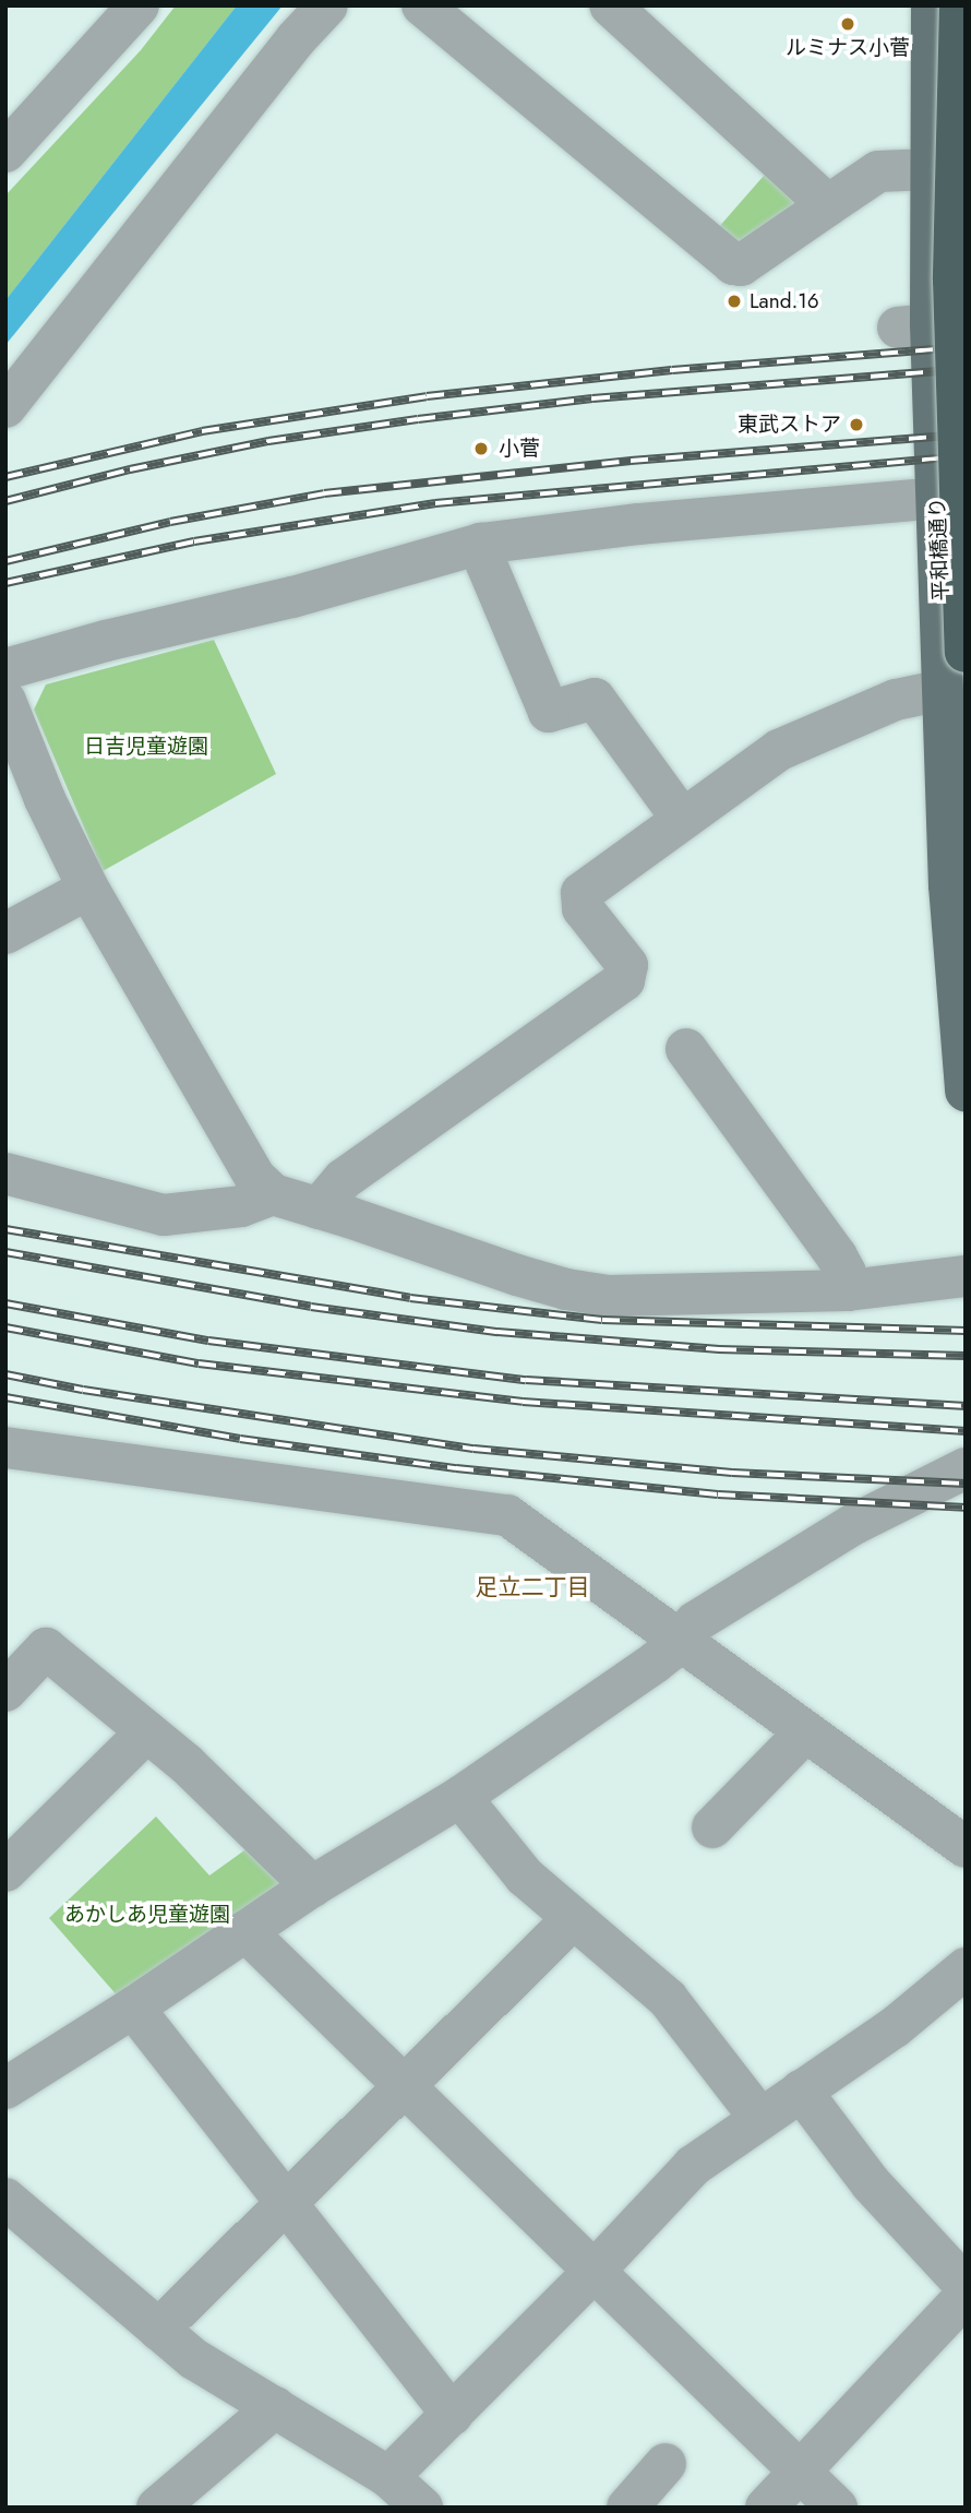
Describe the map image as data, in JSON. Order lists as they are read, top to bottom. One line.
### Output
{"streets":{"main road":["平和橋通り"]},"districts":["足立二丁目"],"parks":["日吉児童遊園","あかしあ児童遊園"],"places":["ルミナス小菅","Land.16","東武ストア","小菅"]}
